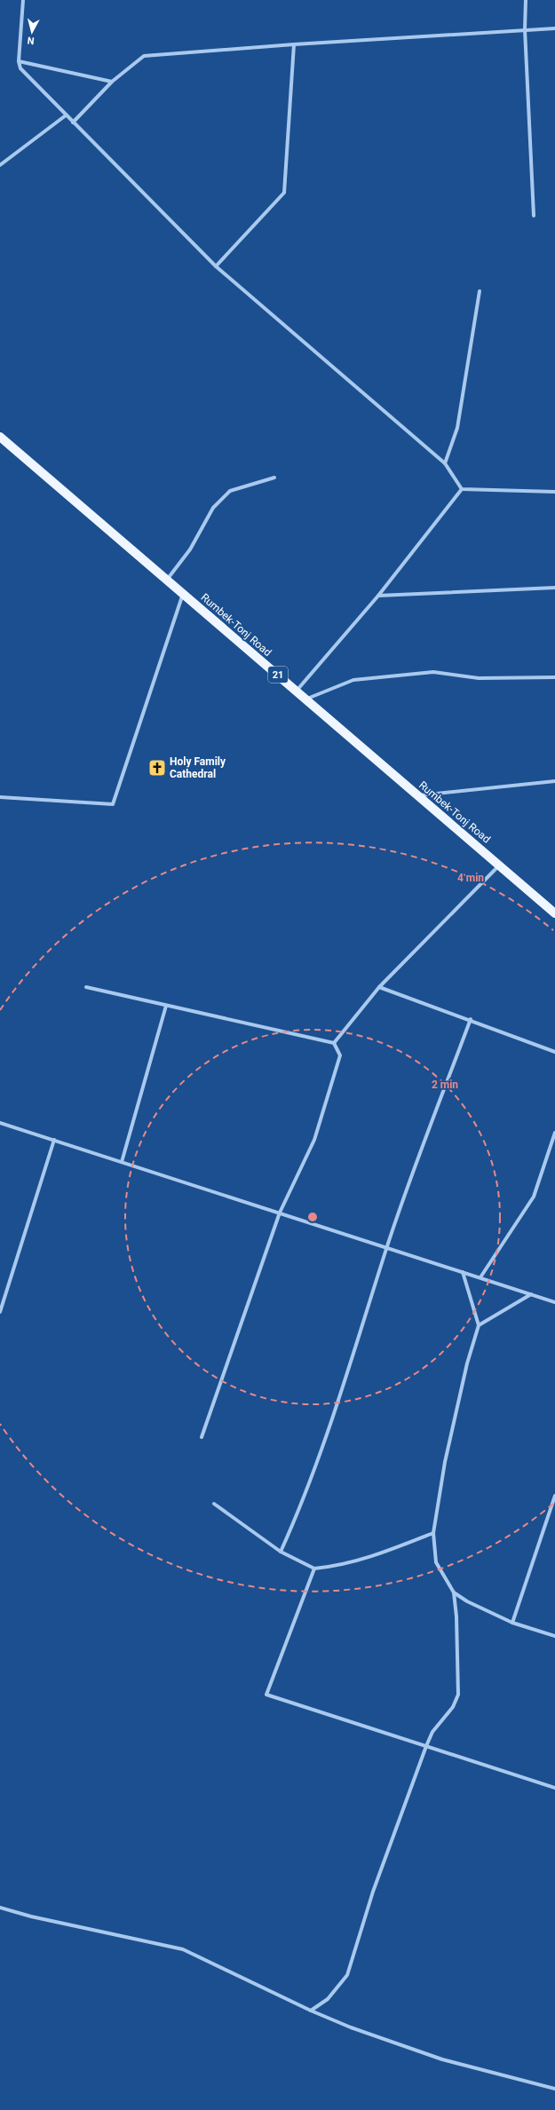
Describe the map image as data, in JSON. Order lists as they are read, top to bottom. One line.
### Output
{"streets":{"main road":["Rumbek-Tonj Road","21"]},"places":{"church":["Holy Family Cathedral"]},"north":"bottom","rings":["4 min","2 min"]}
